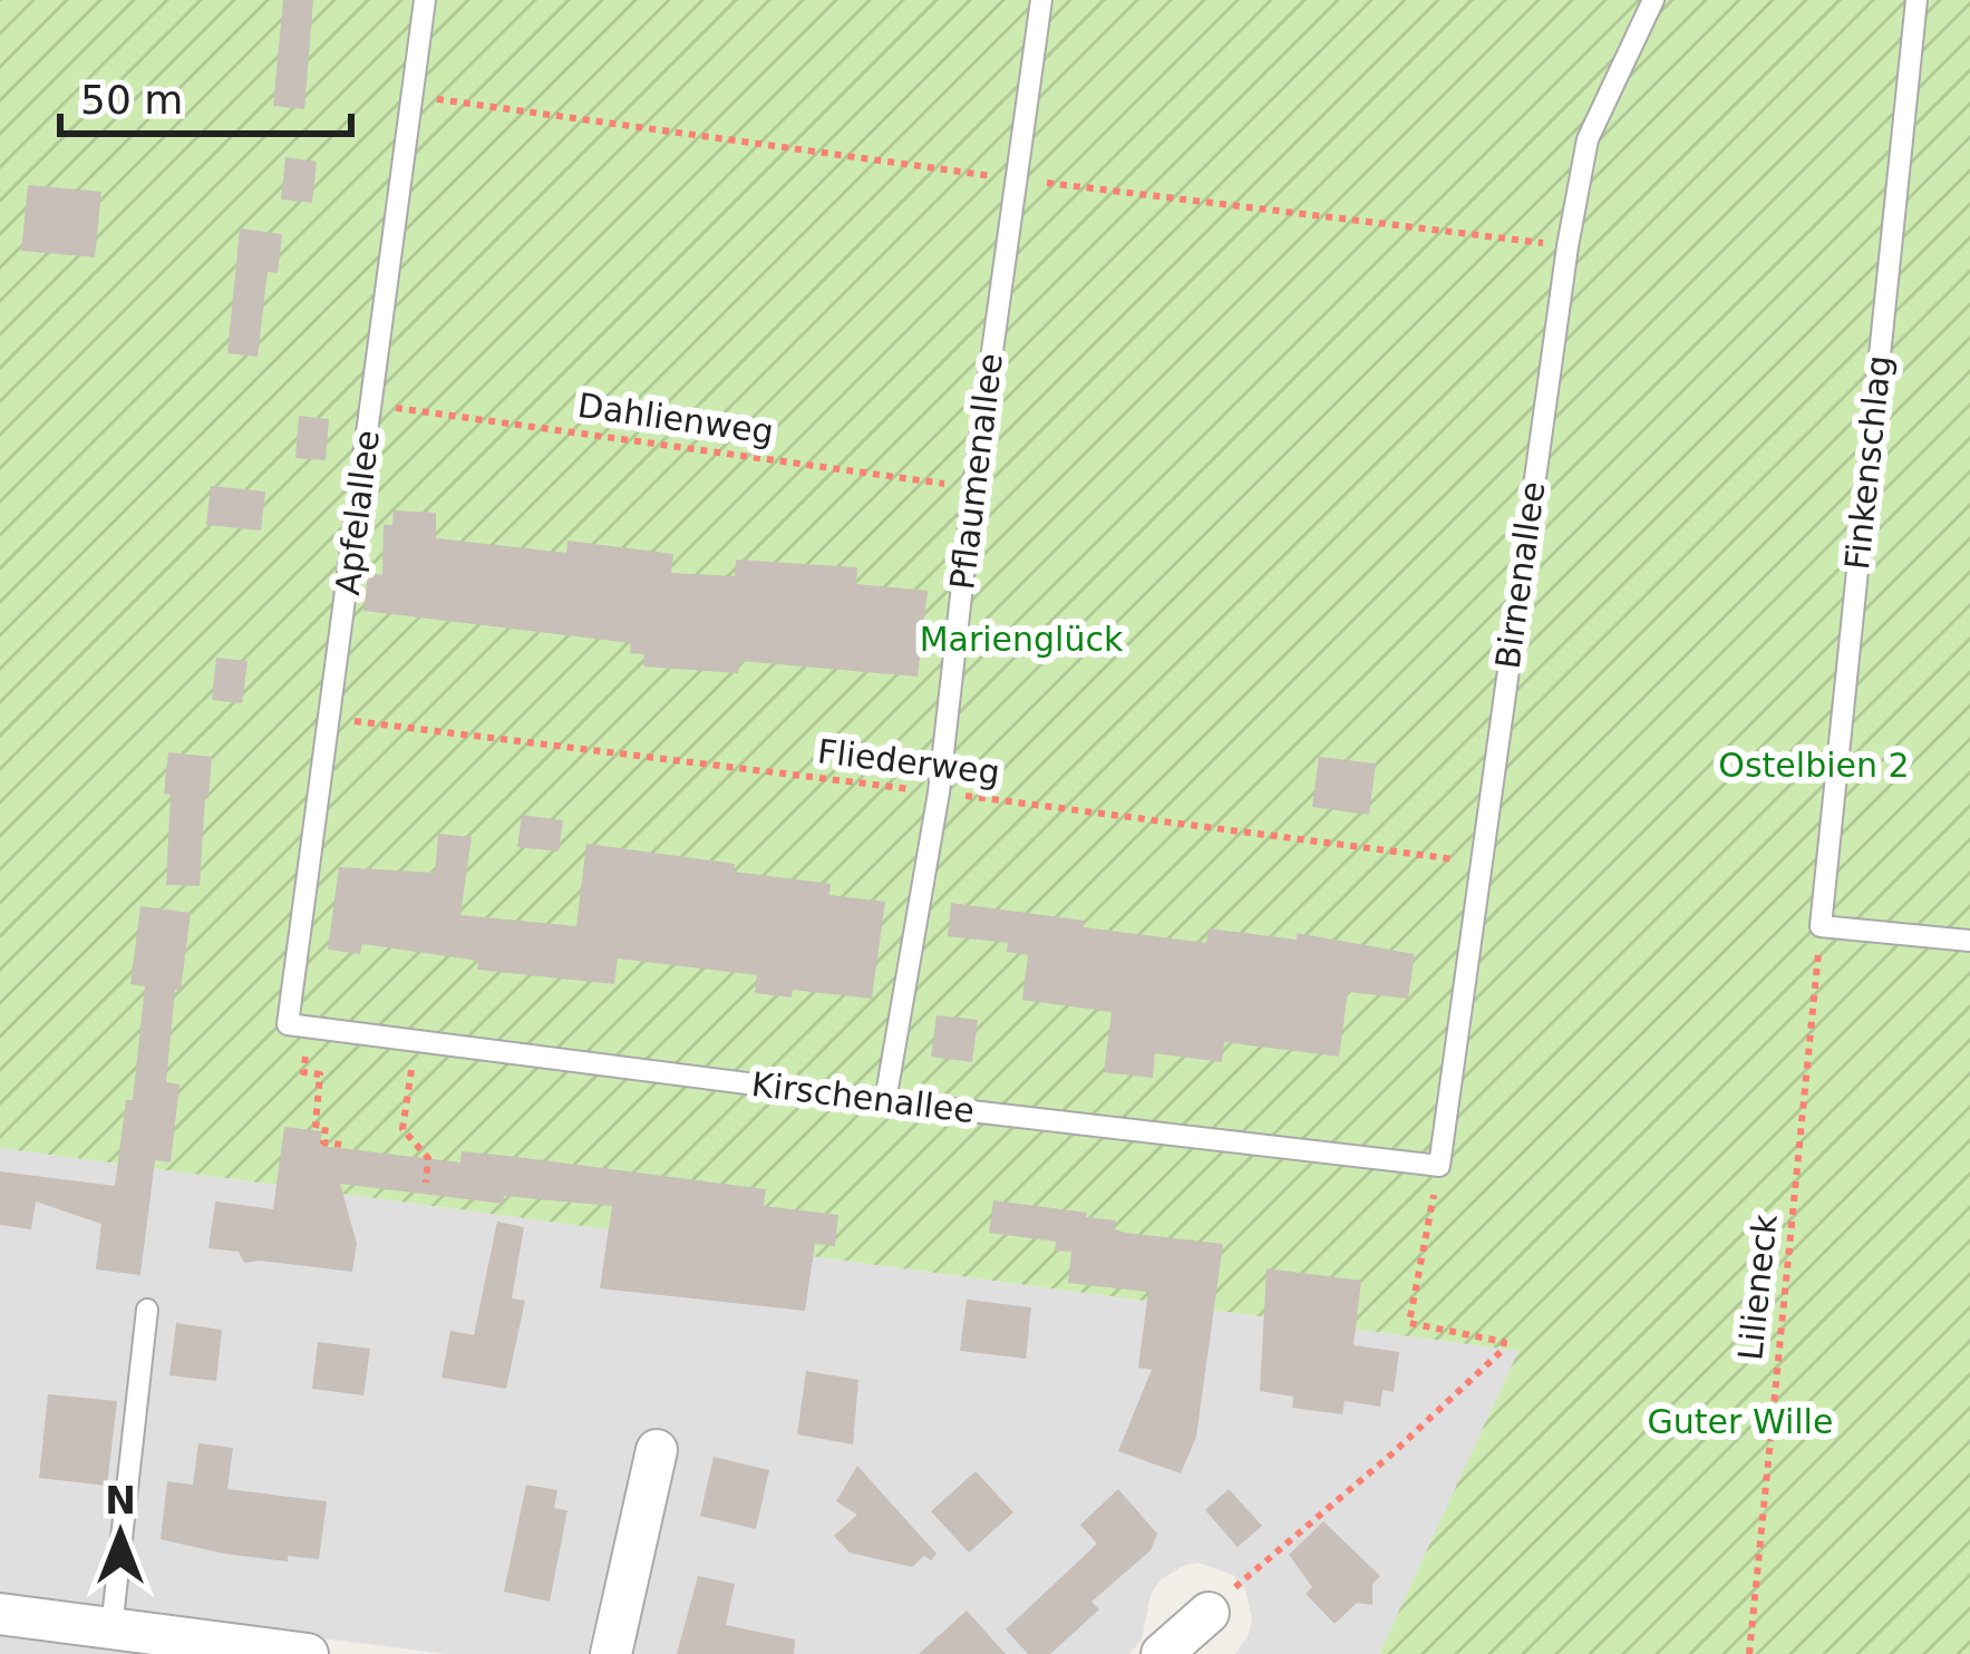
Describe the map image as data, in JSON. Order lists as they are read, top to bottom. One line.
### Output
{"streets":{"lane":["Finkenschlag","Pflaumenallee","Apfelallee","Birnenallee","Kirschenallee"],"path":["Dahlienweg","Fliederweg","Lilieneck"]},"crossings":[["Dahlienweg","Pflaumenallee"],["Dahlienweg","Apfelallee"],["Finkenschlag","Lilieneck"],["Pflaumenallee","Fliederweg"],["Pflaumenallee","Kirschenallee"],["Apfelallee","Fliederweg"],["Apfelallee","Kirschenallee"],["Birnenallee","Fliederweg"],["Birnenallee","Kirschenallee"]],"parks":["Marienglück","Ostelbien 2","Guter Wille"],"scale_bar":"50 m","north":"top"}
